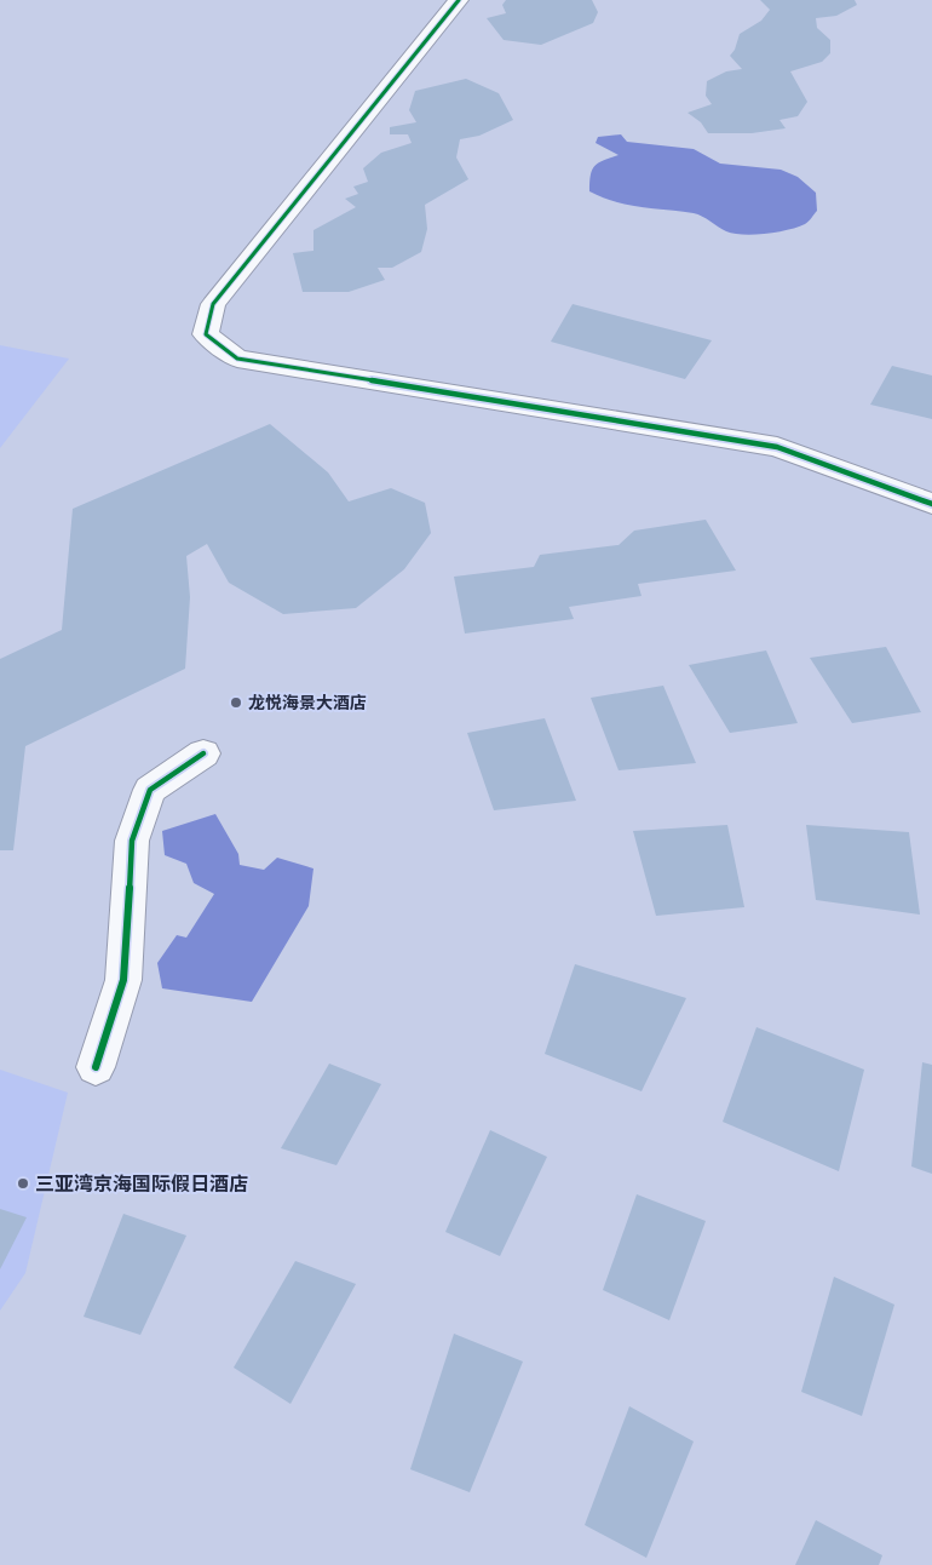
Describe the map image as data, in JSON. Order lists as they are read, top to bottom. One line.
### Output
{"places":["龙悦海景大酒店","三亚湾京海国际假日酒店"]}
